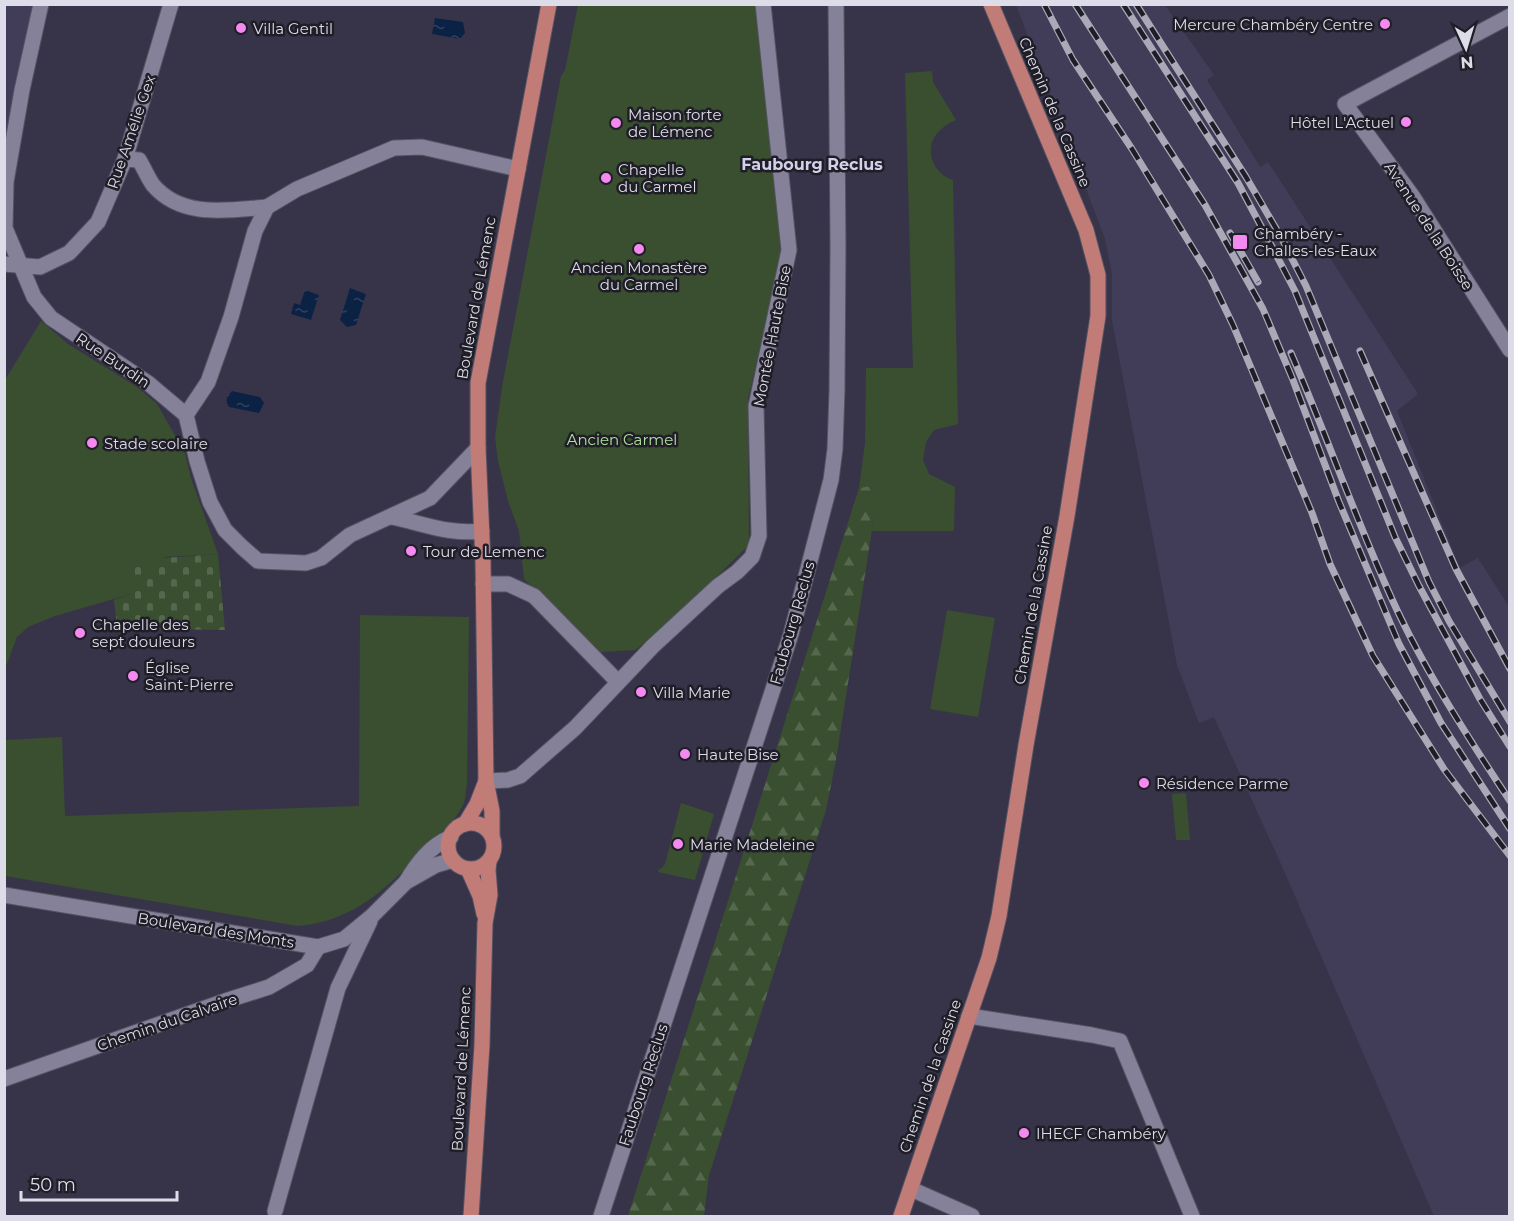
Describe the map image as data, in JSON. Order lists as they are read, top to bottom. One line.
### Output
{"streets":{"main road":["Chemin de la Cassine","Boulevard de Lémenc"],"street":["Rue Amélie Gex","Avenue de la Boisse","Montée Haute Bise","Rue Burdin","Faubourg Reclus","Boulevard des Monts","Chemin du Calvaire"]},"crossings":[["Rue Amélie Gex","Rue Burdin"],["Boulevard de Lémenc","Montée Haute Bise"],["Boulevard des Monts","Chemin du Calvaire"]],"districts":["Faubourg Reclus"],"parks":["Ancien Carmel"],"places":{"other":["Mercure Chambéry Centre","Villa Gentil","Hôtel L'Actuel","Maison forte de Lémenc","Chapelle du Carmel","Ancien Monastère du Carmel","Stade scolaire","Tour de Lemenc","Chapelle des sept douleurs","Église Saint-Pierre","Villa Marie","Haute Bise","Résidence Parme","Marie Madeleine","IHECF Chambéry"],"transit":["Chambéry - Challes-les-Eaux"]},"scale_bar":"50 m","north":"bottom"}
